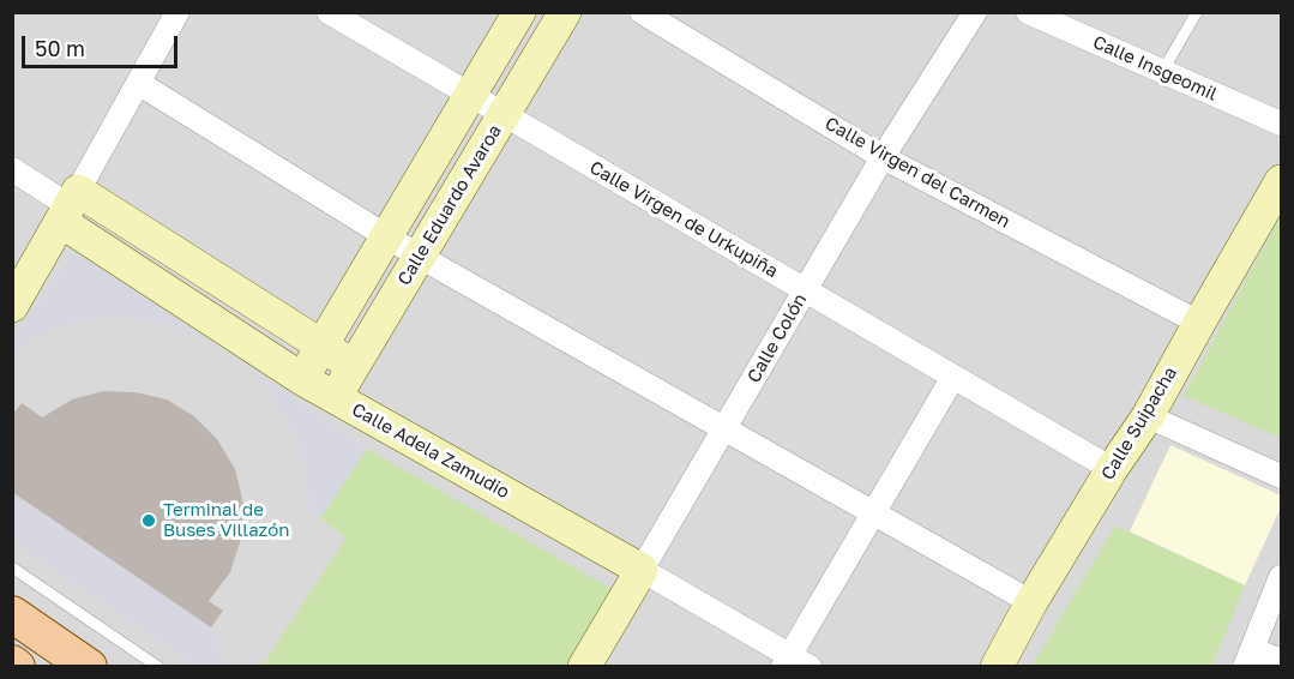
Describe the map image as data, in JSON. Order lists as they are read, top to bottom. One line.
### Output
{"streets":{"main road":["Calle Eduardo Avaroa","Calle Colón","Calle Suipacha","Calle Adela Zamudio"],"street":["Calle Insgeomil","Calle Virgen del Carmen","Calle Virgen de Urkupiña"]},"crossings":[["Calle Virgen del Carmen","Calle Colón"],["Calle Virgen del Carmen","Calle Suipacha"],["Calle Eduardo Avaroa","Calle Virgen de Urkupiña"],["Calle Eduardo Avaroa","Calle Adela Zamudio"],["Calle Virgen de Urkupiña","Calle Colón"],["Calle Virgen de Urkupiña","Calle Suipacha"],["Calle Colón","Calle Adela Zamudio"]],"places":["Terminal de Buses Villazón"],"scale_bar":"50 m"}
